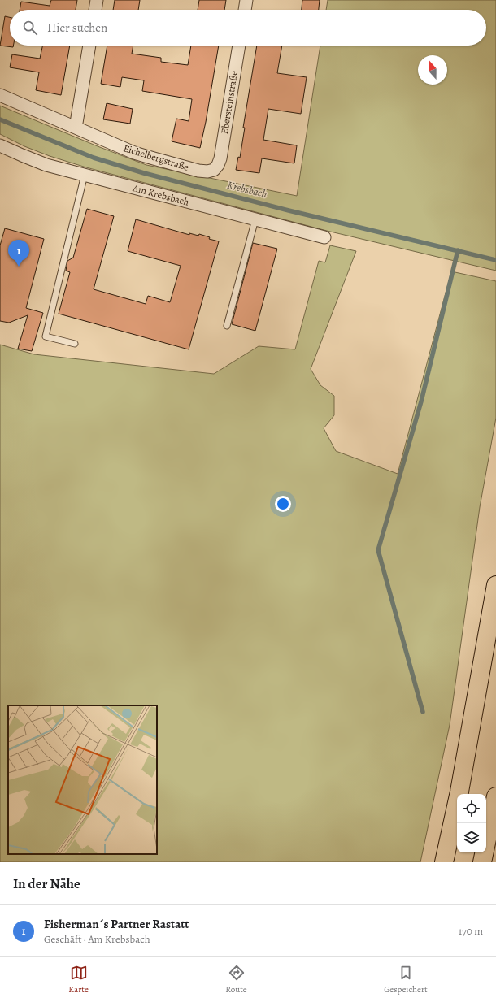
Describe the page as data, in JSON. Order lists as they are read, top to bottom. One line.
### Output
{"streets":{"street":["Ebersteinstraße","Eichelbergstraße","Am Krebsbach"]},"crossings":[["Ebersteinstraße","Eichelbergstraße"]],"water":["Krebsbach"],"north":"top","page":{"search":"Hier suchen","pins":"1","heading":"In der Nähe","list":[{"mark":"1","name":"Fisherman´s Partner Rastatt","note":"Geschäft · Am Krebsbach","value":"170 m"}],"nav":["Karte","Route","Gespeichert"]}}
